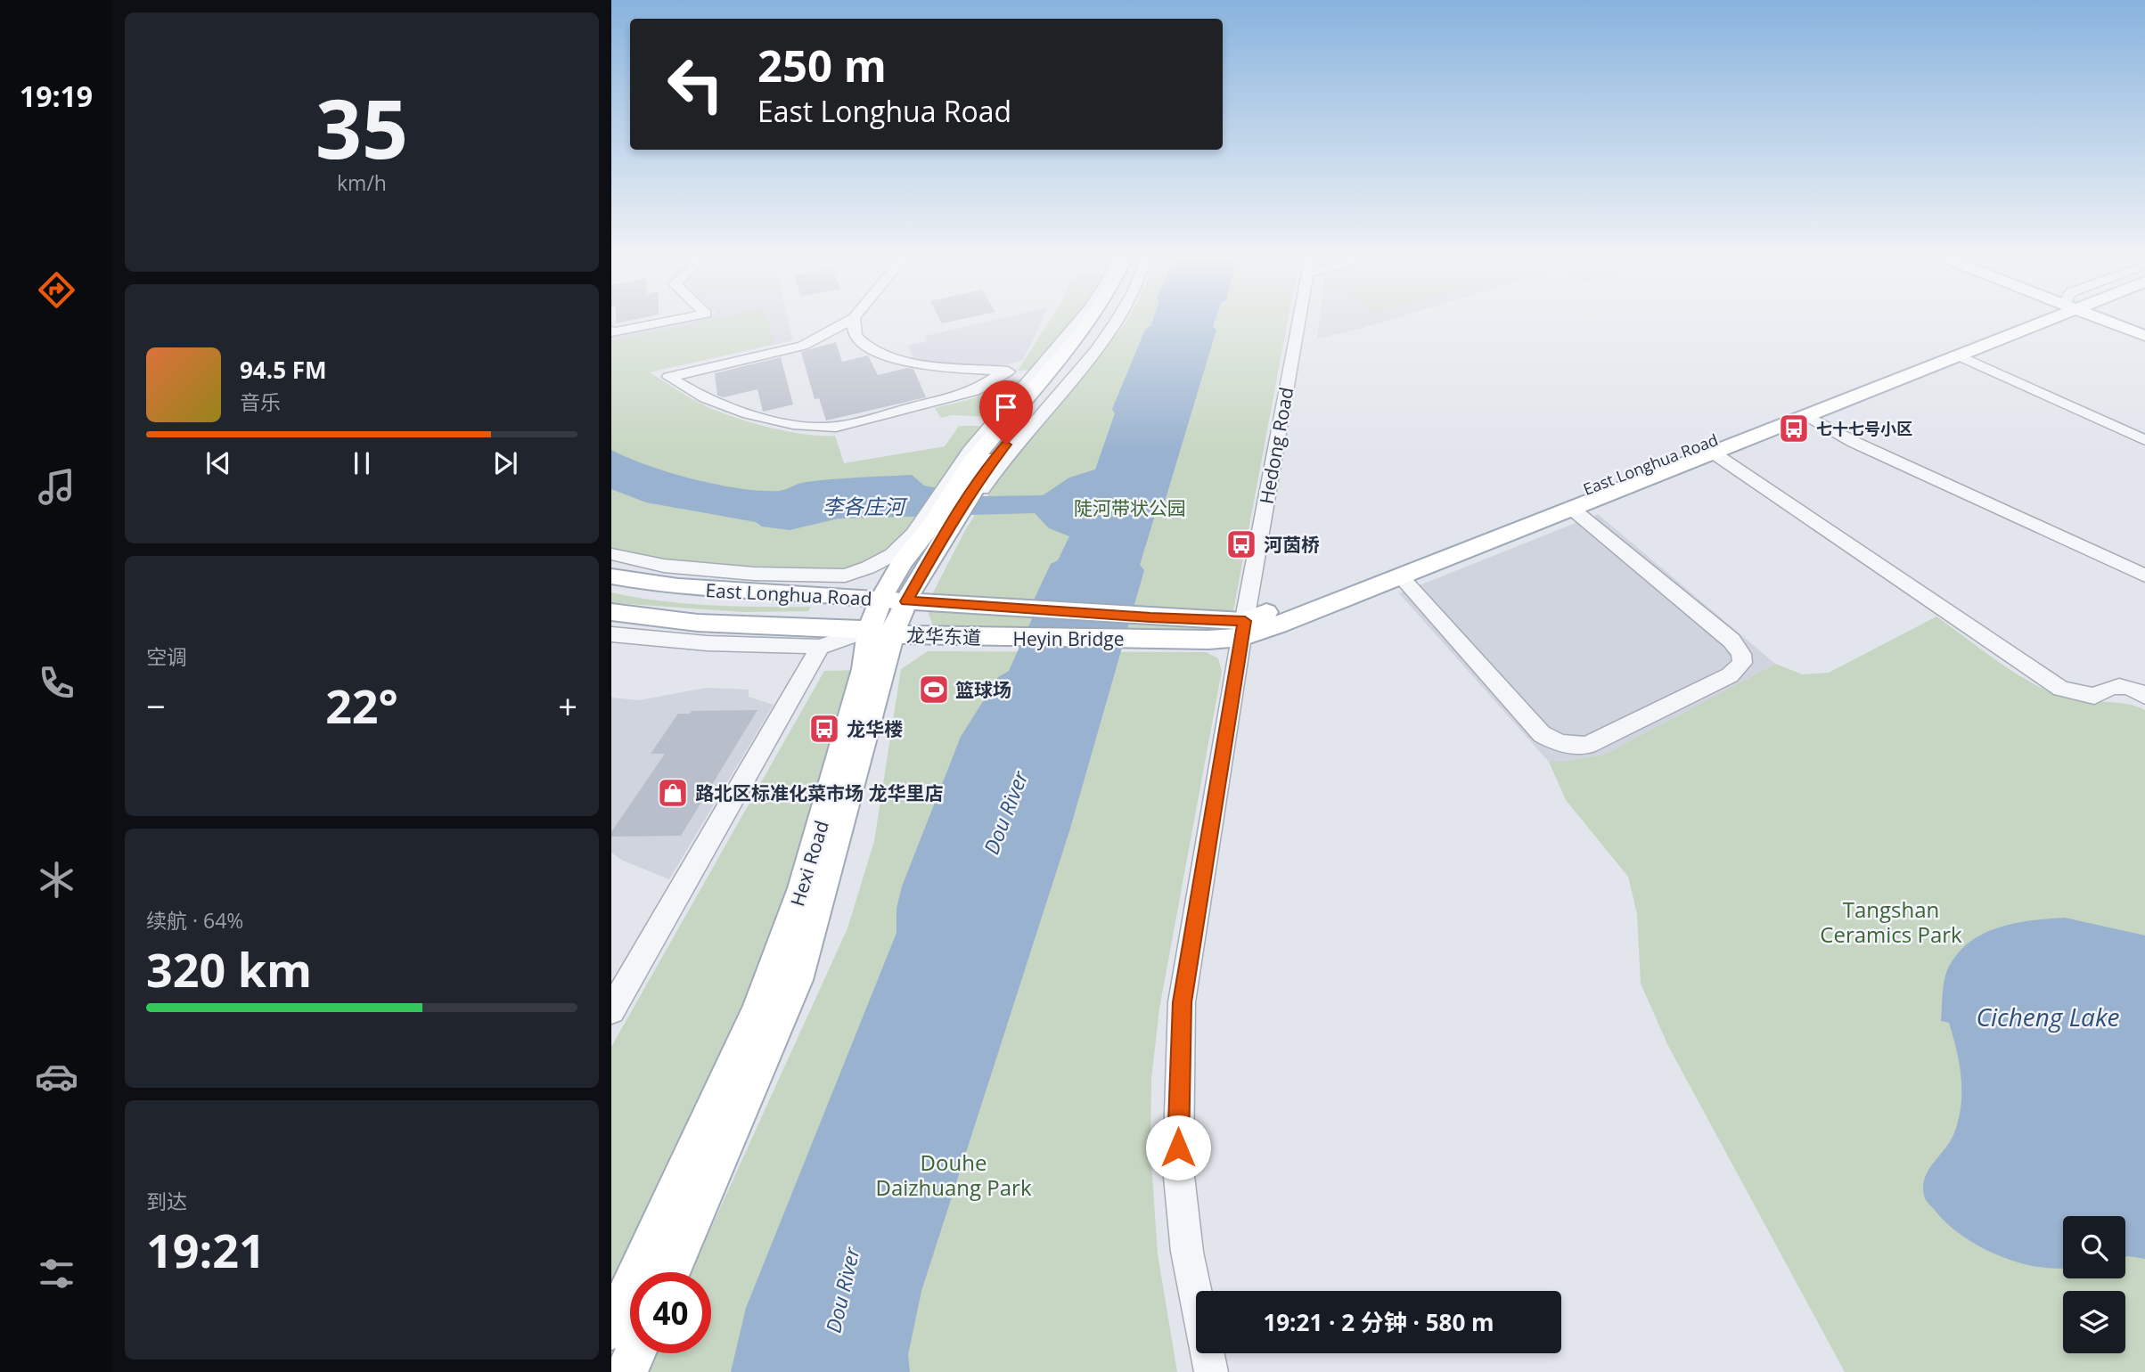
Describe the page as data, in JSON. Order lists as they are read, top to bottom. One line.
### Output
{"streets":{"main road":["East Longhua Road","龙华东道","Heyin Bridge","Hexi Road"],"street":["Hedong Road"]},"crossings":[["Hedong Road","East Longhua Road"],["East Longhua Road","龙华东道"],["East Longhua Road","Heyin Bridge"],["East Longhua Road","Hexi Road"],["龙华东道","Heyin Bridge"],["龙华东道","Hexi Road"]],"water":["李各庄河","Dou River","Cicheng Lake"],"parks":["陡河带状公园","Tangshan Ceramics Park","Douhe Daizhuang Park"],"places":{"bus stop":["七十七号小区","河茵桥","龙华楼"],"sports":["篮球场"],"shop":["路北区标准化菜市场 龙华里店"]},"page":{"tabs":"19:19","tile":[["35","km/h"],"空调",["续航 · 64%","320 km"],["到达","19:21"]],"turn":["250 m","East Longhua Road"],"song":["94.5 FM","音乐"],"heat":["−","22°","+"],"limit":"40","trip":"19:21 · 2 分钟 · 580 m"}}
